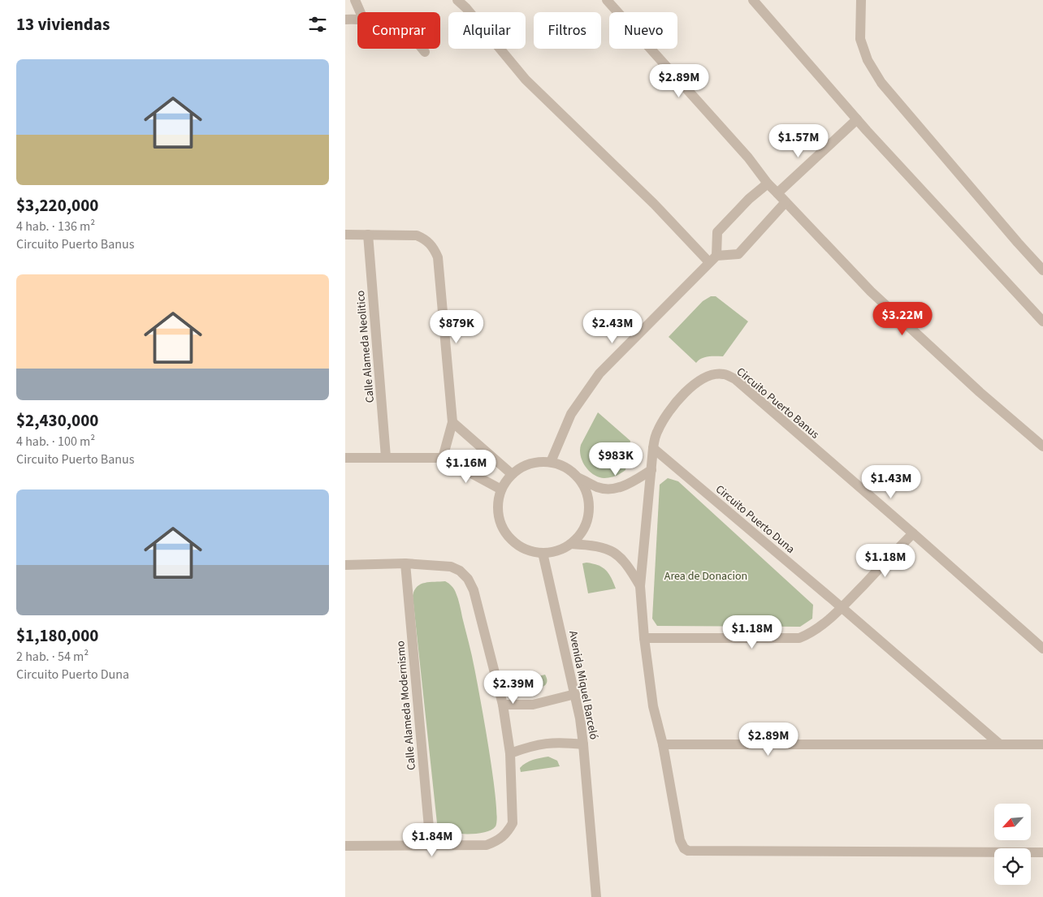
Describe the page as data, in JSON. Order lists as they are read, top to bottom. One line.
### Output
{"streets":{"street":["Calle Alameda Neolitico","Circuito Puerto Banus","Circuito Puerto Duna","Avenida Miquel Barceló","Calle Alameda Modernismo"]},"crossings":[["Circuito Puerto Banus","Circuito Puerto Duna"]],"parks":["Area de Donacion"],"north":"bottom left","page":{"heading":"13 viviendas","chip":["Comprar","Alquilar","Filtros","Nuevo"],"list":[{"name":"$3,220,000","note":"4 hab. · 136 m² · Circuito Puerto Banus"},{"name":"$2,430,000","note":"4 hab. · 100 m² · Circuito Puerto Banus"},{"name":"$1,180,000","note":"2 hab. · 54 m² · Circuito Puerto Duna"}],"price":["$2.89M","$1.57M","$3.22M","$879K","$2.43M","$983K","$1.16M","$1.43M","$1.18M","$1.18M","$2.39M","$2.89M","$1.84M"]}}
